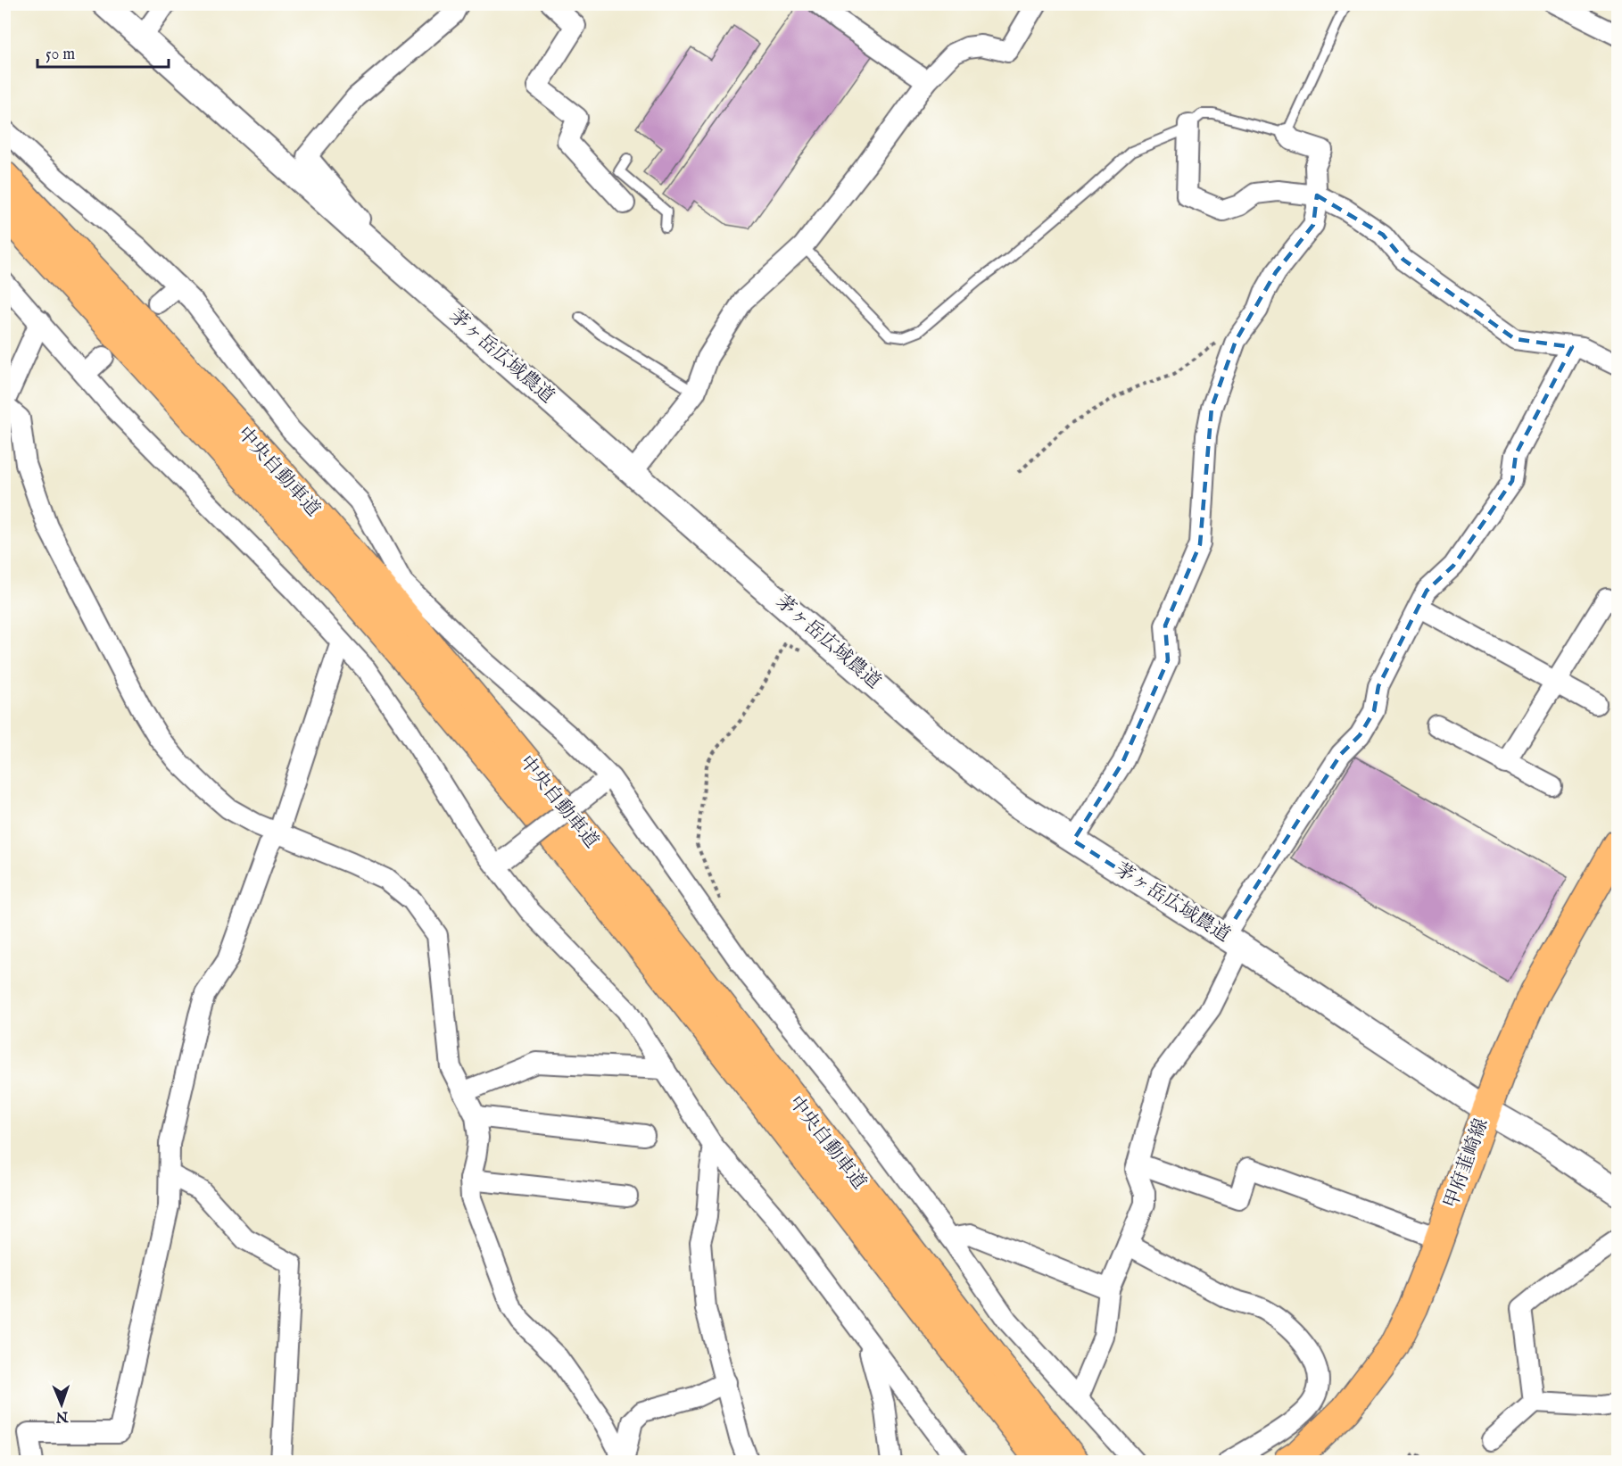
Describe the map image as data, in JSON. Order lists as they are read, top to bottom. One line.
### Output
{"streets":{"main road":["中央自動車道","甲府韮崎線"],"street":["茅ヶ岳広域農道"]},"crossings":[["茅ヶ岳広域農道","甲府韮崎線"]],"scale_bar":"50 m","north":"bottom"}
